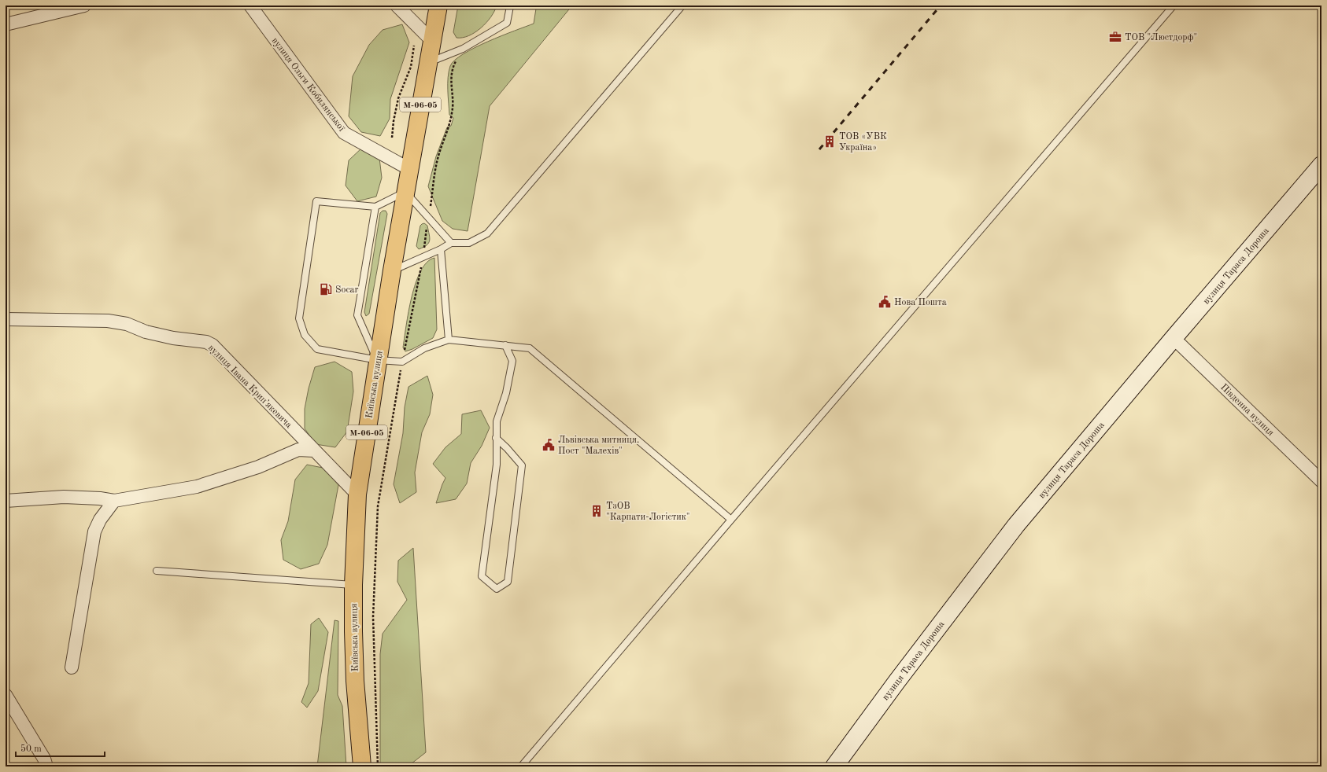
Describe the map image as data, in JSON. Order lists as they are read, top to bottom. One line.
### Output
{"streets":{"highway":["М-06-05","Київська вулиця"],"street":["вулиця Ольги Кобилянської","вулиця Тараса Дороша","вулиця Івана Крипʼякевича","Південна вулиця"]},"crossings":[["вулиця Ольги Кобилянської","Київська вулиця"],["вулиця Тараса Дороша","Південна вулиця"],["Київська вулиця","вулиця Івана Крипʼякевича"]],"places":{"office":["ТОВ \"Люстдорф\""],"building":["ТОВ «УВК Україна»","ТзОВ \"Карпати-Логістик\""],"fuel station":["Socar"],"public building":["Нова Пошта","Львівська митниця. Пост \"Малехів\""]},"scale_bar":"50 m"}
